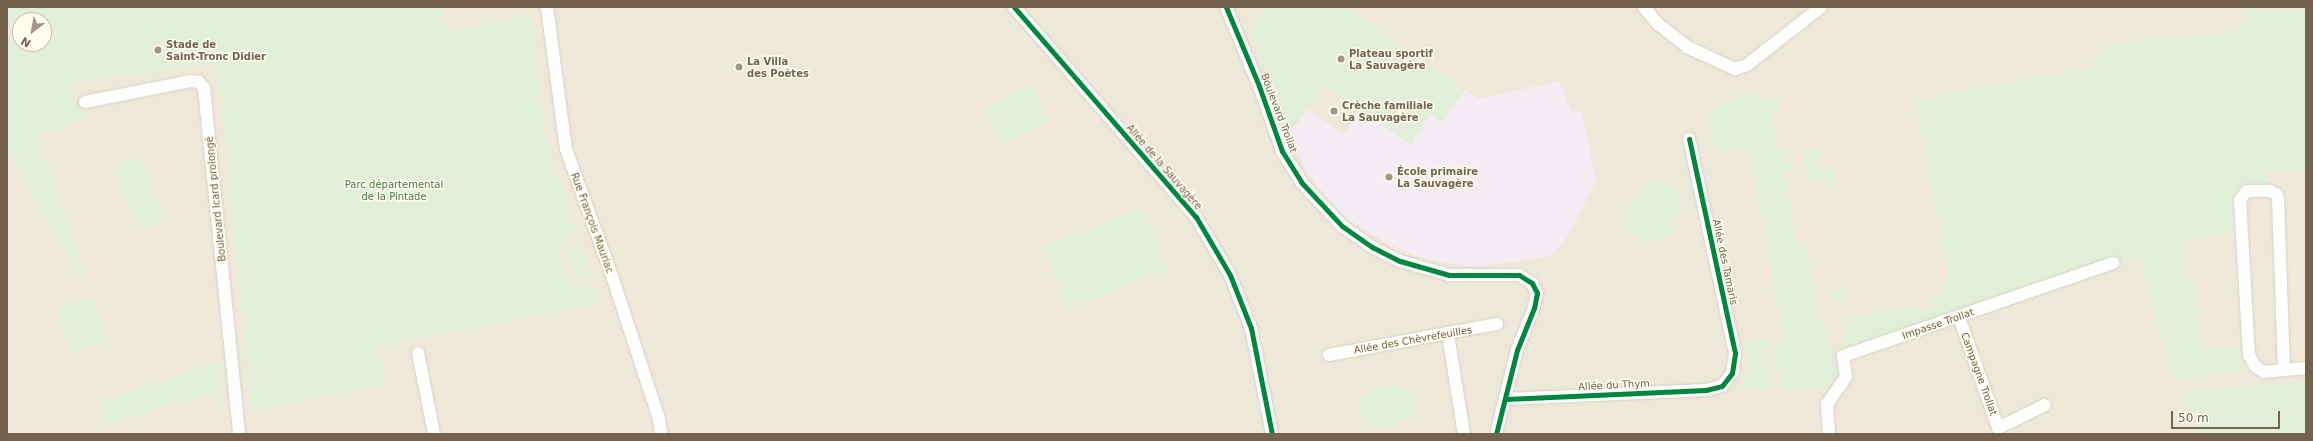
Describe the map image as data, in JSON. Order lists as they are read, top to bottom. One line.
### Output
{"streets":{"street":["Boulevard Trollat","Allée de la Sauvagère","Boulevard Icard prolongé","Rue François Mauriac","Allée des Tamaris","Impasse Trollat","Allée des Chèvrefeuilles","Campagne Trollat","Allée du Thym"]},"crossings":[["Boulevard Trollat","Allée du Thym"],["Allée des Tamaris","Allée du Thym"],["Impasse Trollat","Campagne Trollat"]],"parks":["Parc départemental de la Pintade"],"places":["Stade de Saint-Tronc Didier","Plateau sportif La Sauvagère","La Villa des Poètes","Crèche familiale La Sauvagère","École primaire La Sauvagère"],"scale_bar":"50 m","north":"bottom left"}
